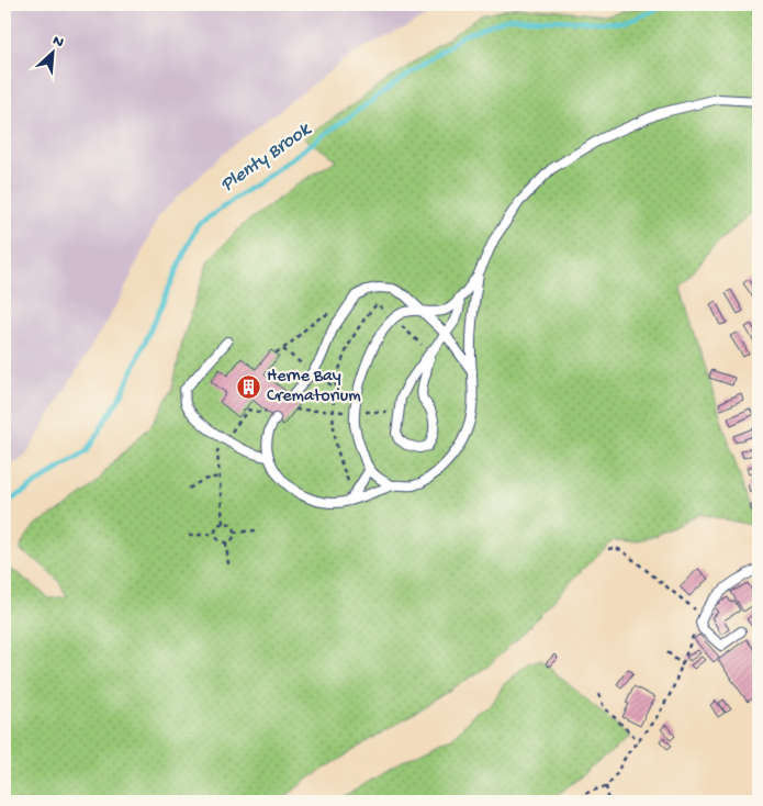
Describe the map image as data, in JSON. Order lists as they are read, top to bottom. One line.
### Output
{"water":["Plenty Brook"],"places":{"building":["Herne Bay Crematorium"]},"north":"top right"}
